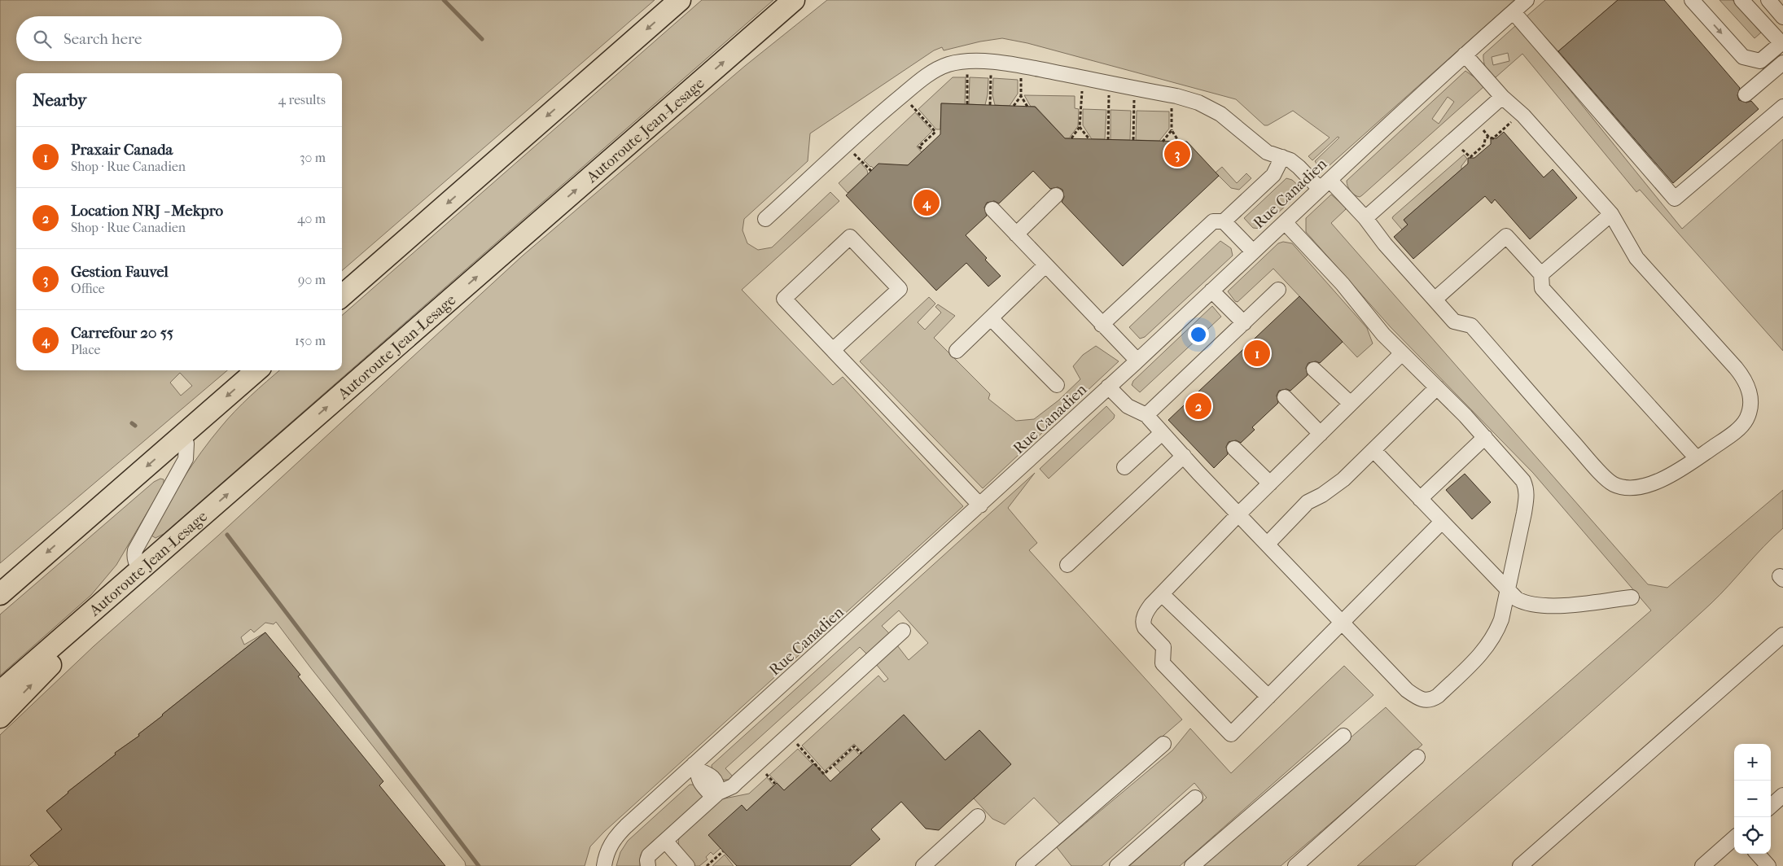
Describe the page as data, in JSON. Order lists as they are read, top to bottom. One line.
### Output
{"streets":{"highway":["Autoroute Jean-Lesage"],"street":["Rue Canadien"]},"page":{"search":"Search here","heading":["Nearby","4 results"],"list":[{"mark":"1","name":"Praxair Canada","note":"Shop · Rue Canadien","value":"30 m"},{"mark":"2","name":"Location NRJ - Mekpro","note":"Shop · Rue Canadien","value":"40 m"},{"mark":"3","name":"Gestion Fauvel","note":"Office","value":"90 m"},{"mark":"4","name":"Carrefour 20 55","note":"Place","value":"150 m"}],"pins":["3","4","1","2"],"map_buttons":["+","−"]}}
